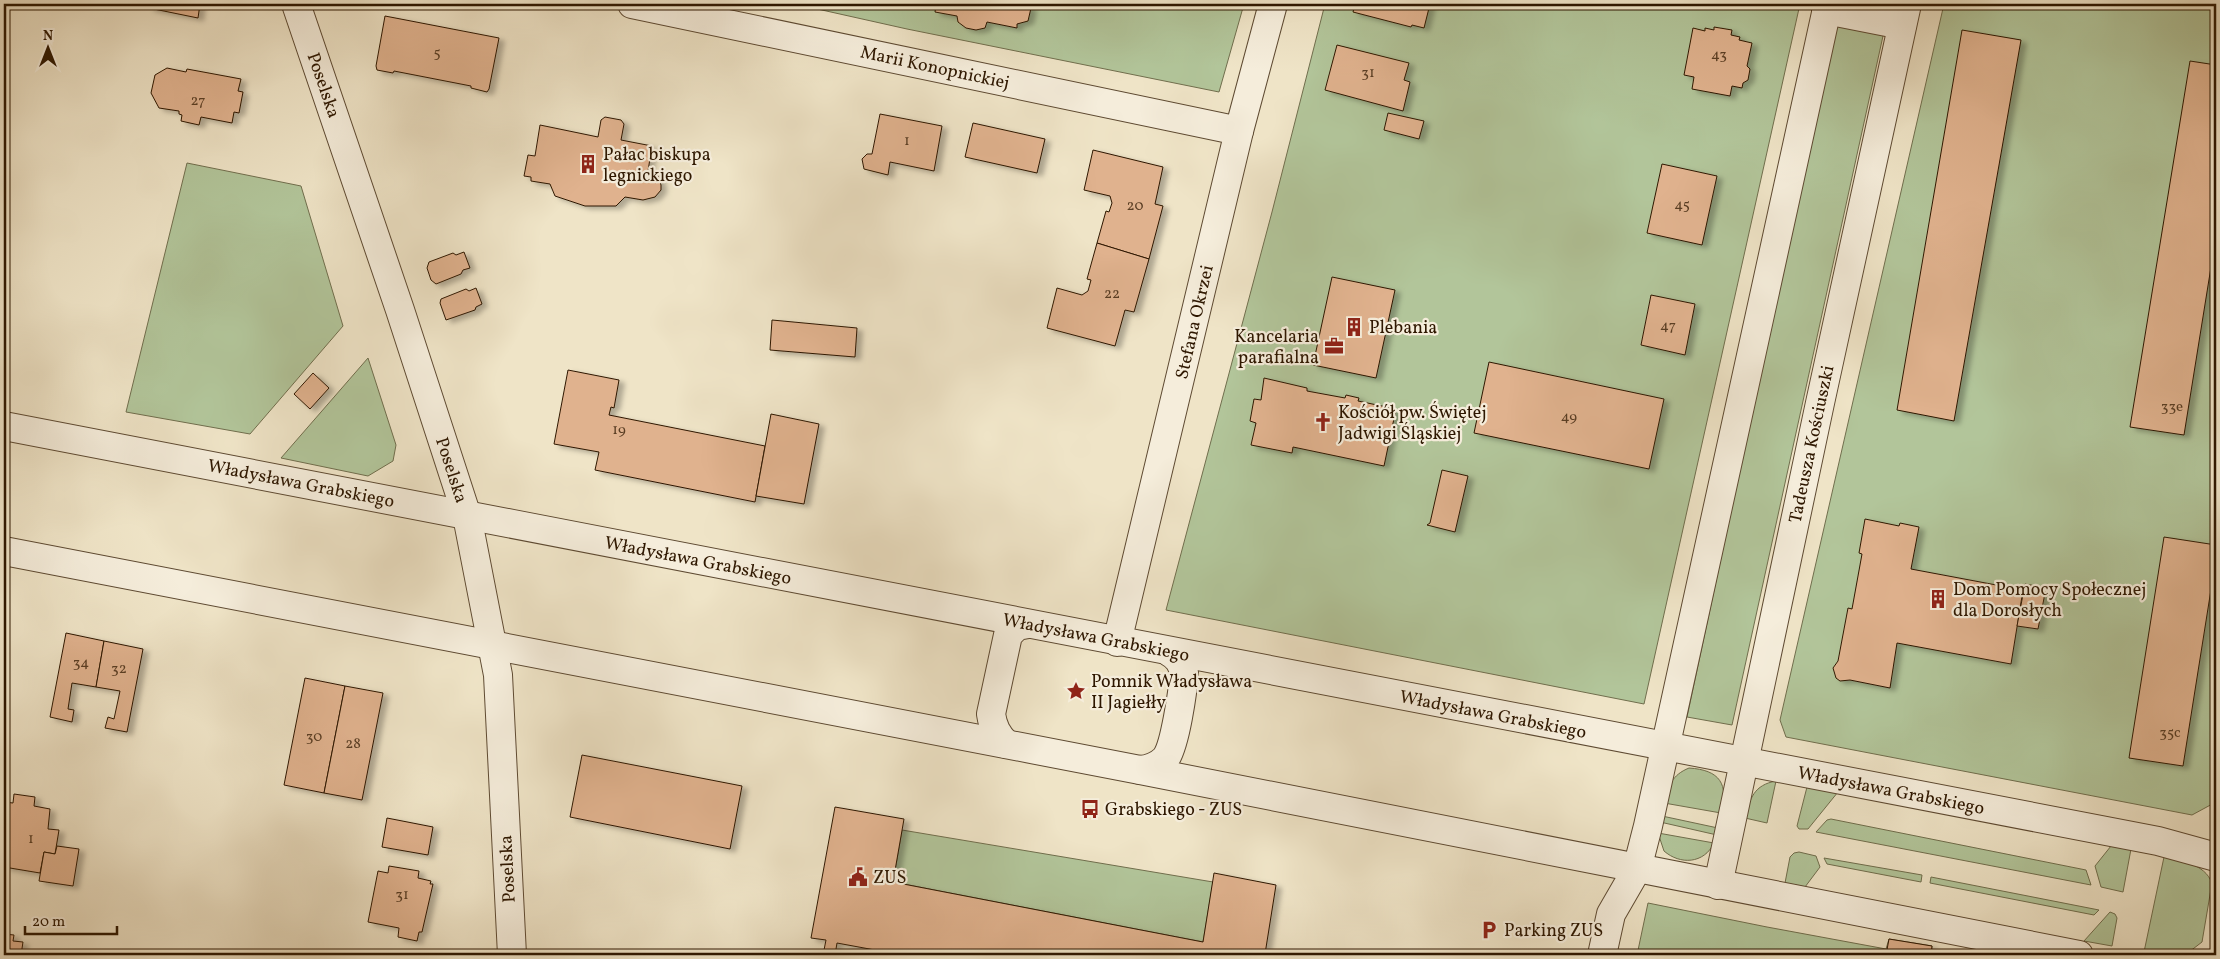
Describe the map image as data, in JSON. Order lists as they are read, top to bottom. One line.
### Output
{"streets":{"street":["Marii Konopnickiej","Poselska","Stefana Okrzei","Tadeusza Kościuszki","Władysława Grabskiego"]},"crossings":[["Marii Konopnickiej","Stefana Okrzei"],["Poselska","Władysława Grabskiego"],["Stefana Okrzei","Władysława Grabskiego"],["Tadeusza Kościuszki","Władysława Grabskiego"]],"places":{"building":["Pałac biskupa legnickiego","Plebania","Dom Pomocy Społecznej dla Dorosłych"],"office":["Kancelaria parafialna"],"church":["Kościół pw. Świętej Jadwigi Śląskiej"],"place":["Pomnik Władysława II Jagiełły"],"bus stop":["Grabskiego - ZUS"],"public building":["ZUS"],"parking":["Parking ZUS"]},"house_numbers":["5","43","31","27","1","45","20","22","47","33e","49","19","34","32","35c","30","28","1","31"],"scale_bar":"20 m","north":"top"}
